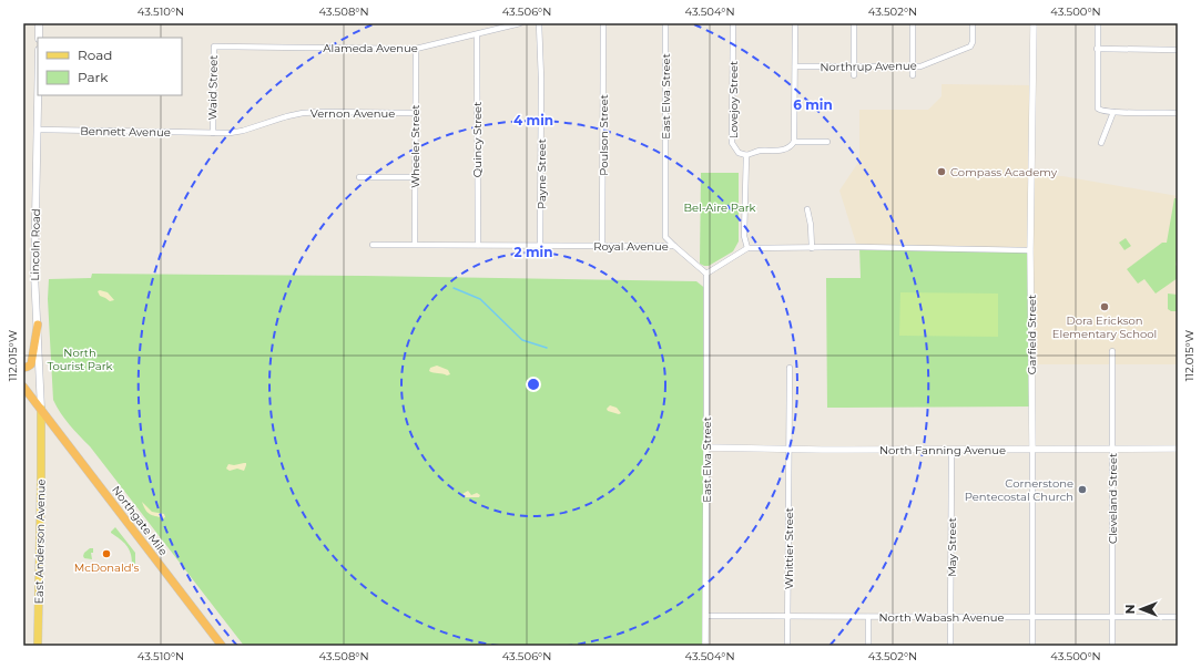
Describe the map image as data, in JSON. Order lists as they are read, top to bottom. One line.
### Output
{"streets":{"highway":["Northgate Mile"],"main road":["Lincoln Road","East Anderson Avenue"],"street":["Alameda Avenue","Northrup Avenue","Waid Street","East Elva Street","Lovejoy Street","Vernon Avenue","Bennett Avenue","Poulson Street","Quincy Street","Wheeler Street","Payne Street","Royal Avenue","Garfield Street","North Fanning Avenue","Cleveland Street","May Street","Whittier Street","North Wabash Avenue"]},"crossings":[["Alameda Avenue","Waid Street"],["Alameda Avenue","Quincy Street"],["Alameda Avenue","Wheeler Street"],["Waid Street","Vernon Avenue"],["Waid Street","Bennett Avenue"],["East Elva Street","Royal Avenue"],["East Elva Street","North Fanning Avenue"],["East Elva Street","North Wabash Avenue"],["Vernon Avenue","Bennett Avenue"],["Vernon Avenue","Wheeler Street"],["Bennett Avenue","Lincoln Road"],["Poulson Street","Royal Avenue"],["Quincy Street","Royal Avenue"],["Wheeler Street","Royal Avenue"],["Payne Street","Royal Avenue"],["Lincoln Road","Northgate Mile"],["Lincoln Road","East Anderson Avenue"],["Garfield Street","North Fanning Avenue"],["Garfield Street","North Wabash Avenue"],["North Fanning Avenue","Cleveland Street"],["North Fanning Avenue","May Street"],["North Fanning Avenue","Whittier Street"],["Cleveland Street","North Wabash Avenue"],["May Street","North Wabash Avenue"],["Whittier Street","North Wabash Avenue"]],"parks":["Bel-Aire Park","North Tourist Park"],"places":["Compass Academy","Dora Erickson Elementary School","Cornerstone Pentecostal Church","McDonald's"],"legend":["Road","Park"],"north":"left","coordinates":["43.510°N","43.508°N","43.506°N","43.504°N","43.502°N","43.500°N","112.015°W"],"rings":["6 min","4 min","2 min"]}
